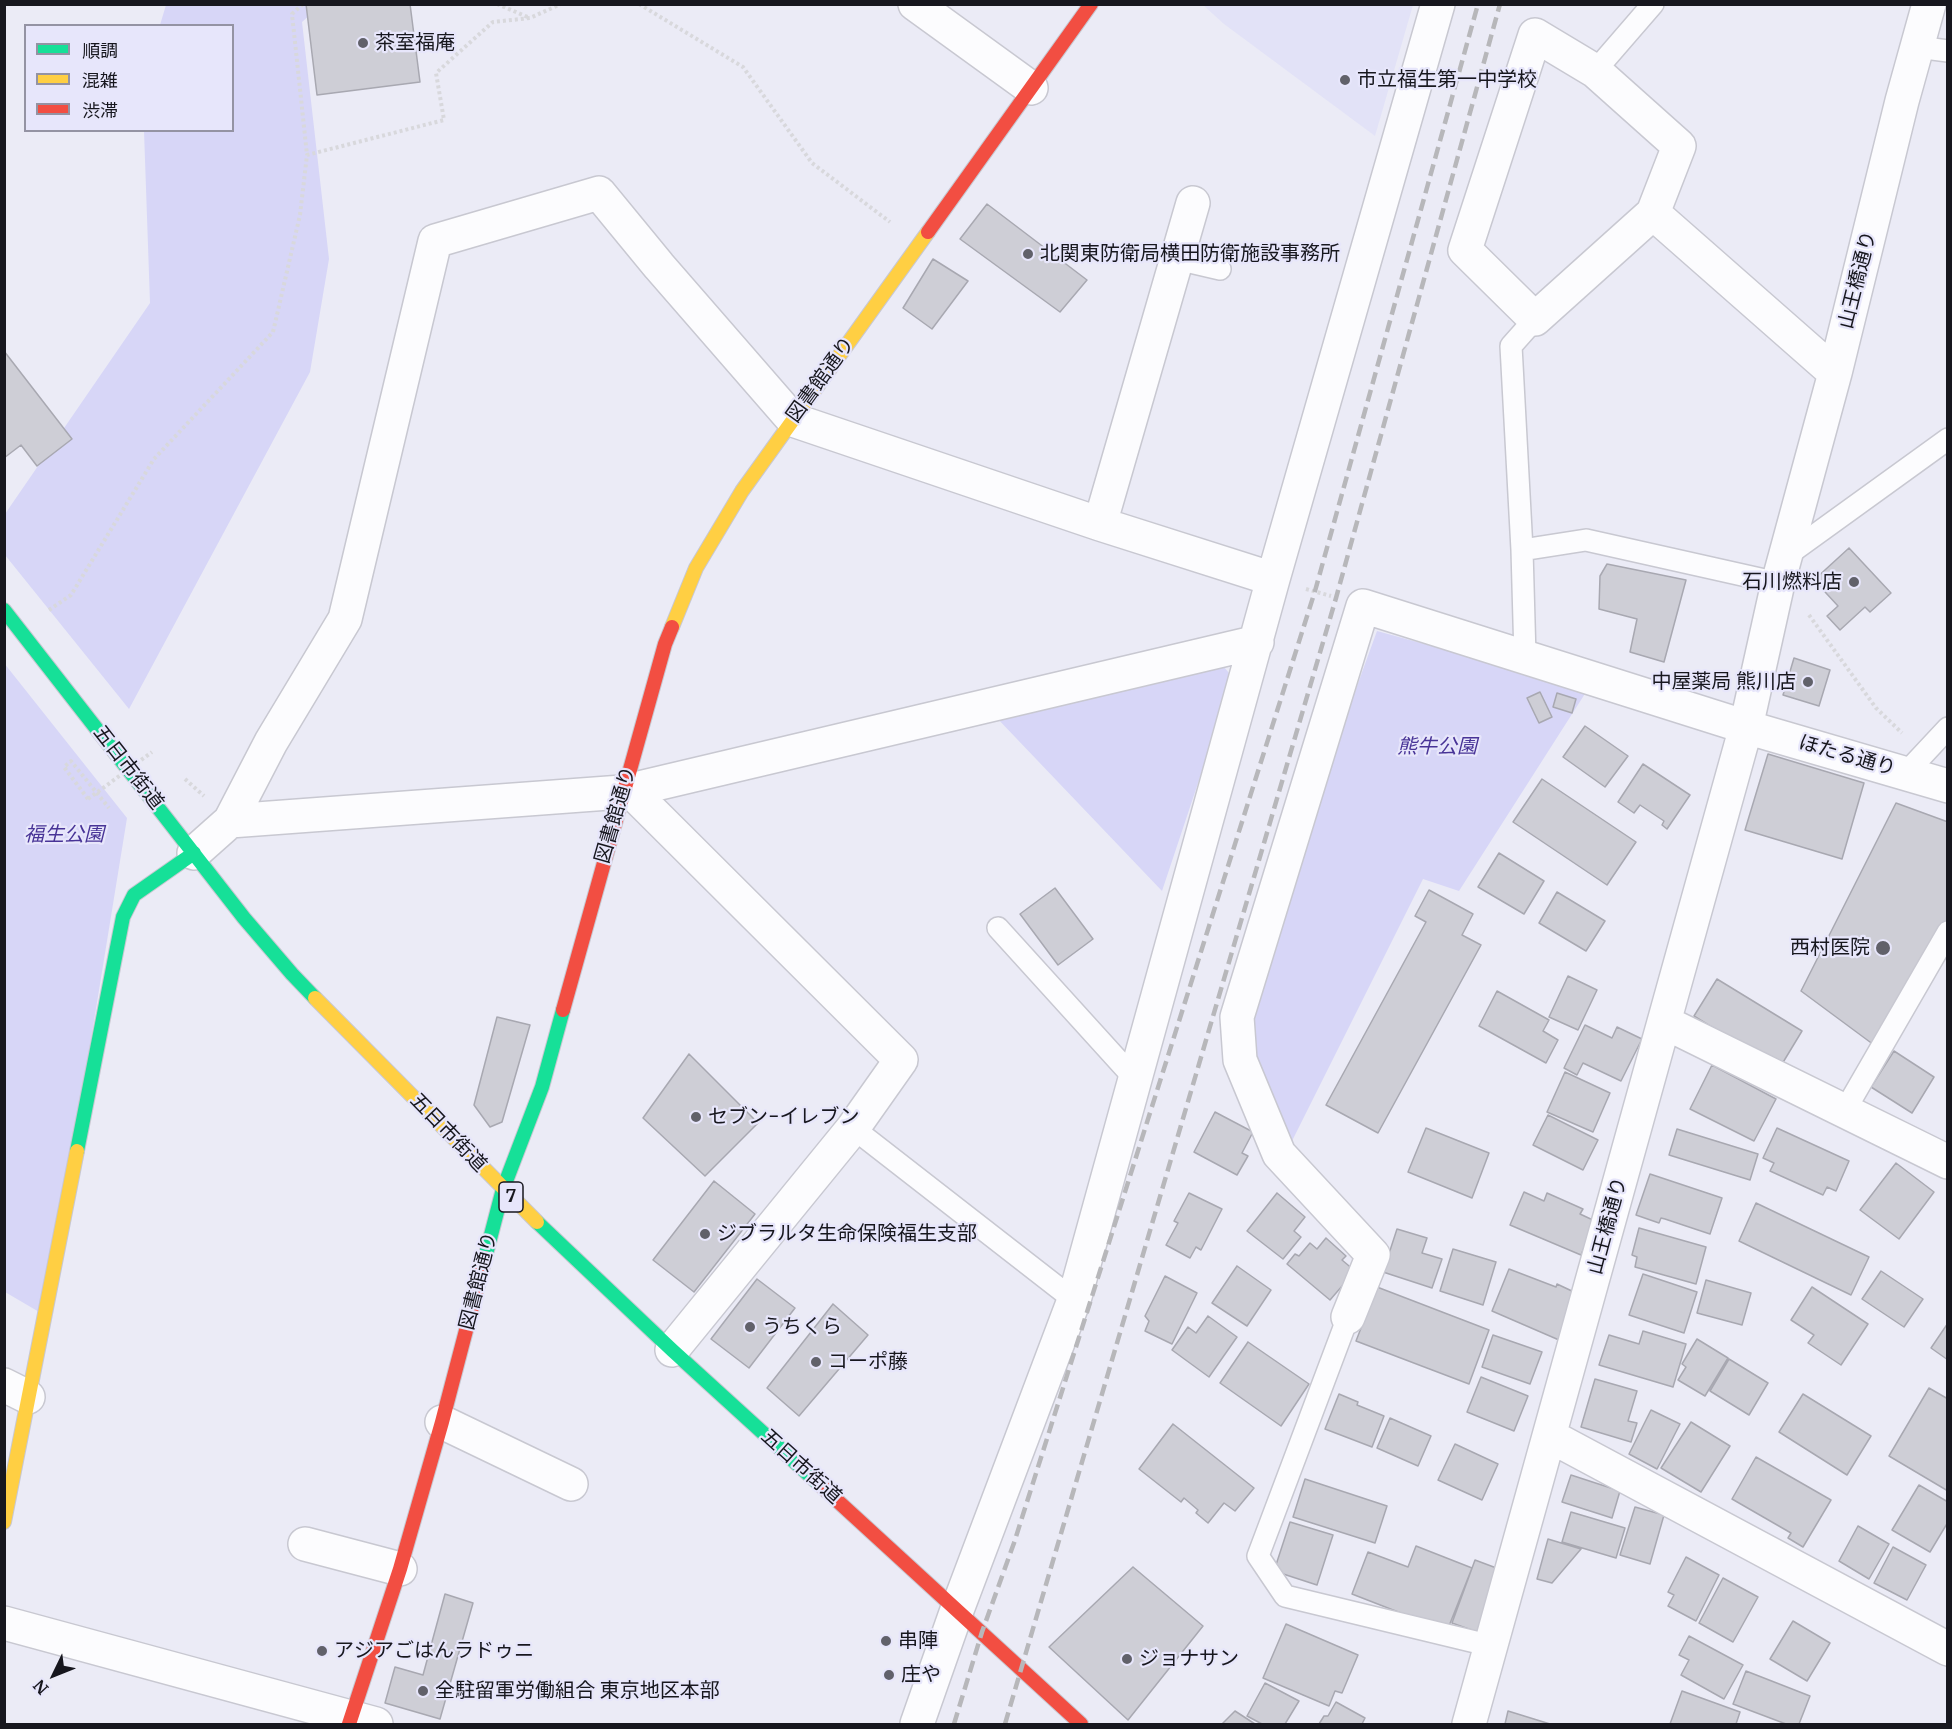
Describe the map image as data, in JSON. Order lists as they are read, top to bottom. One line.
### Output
{"streets":{"street":["山王橋通り","図書館通り","ほたる通り","五日市街道","7"]},"crossings":[["山王橋通り","ほたる通り"],["図書館通り","五日市街道"]],"parks":["熊牛公園","福生公園"],"places":["茶室福庵","市立福生第一中学校","北関東防衛局横田防衛施設事務所","石川燃料店","中屋薬局 熊川店","西村医院","セブン-イレブン","ジブラルタ生命保険福生支部","うちくら","コーポ藤","串陣","アジアごはんラドゥニ","ジョナサン","庄や","全駐留軍労働組合 東京地区本部"],"legend":["順調","混雑","渋滞"],"north":"bottom left"}
